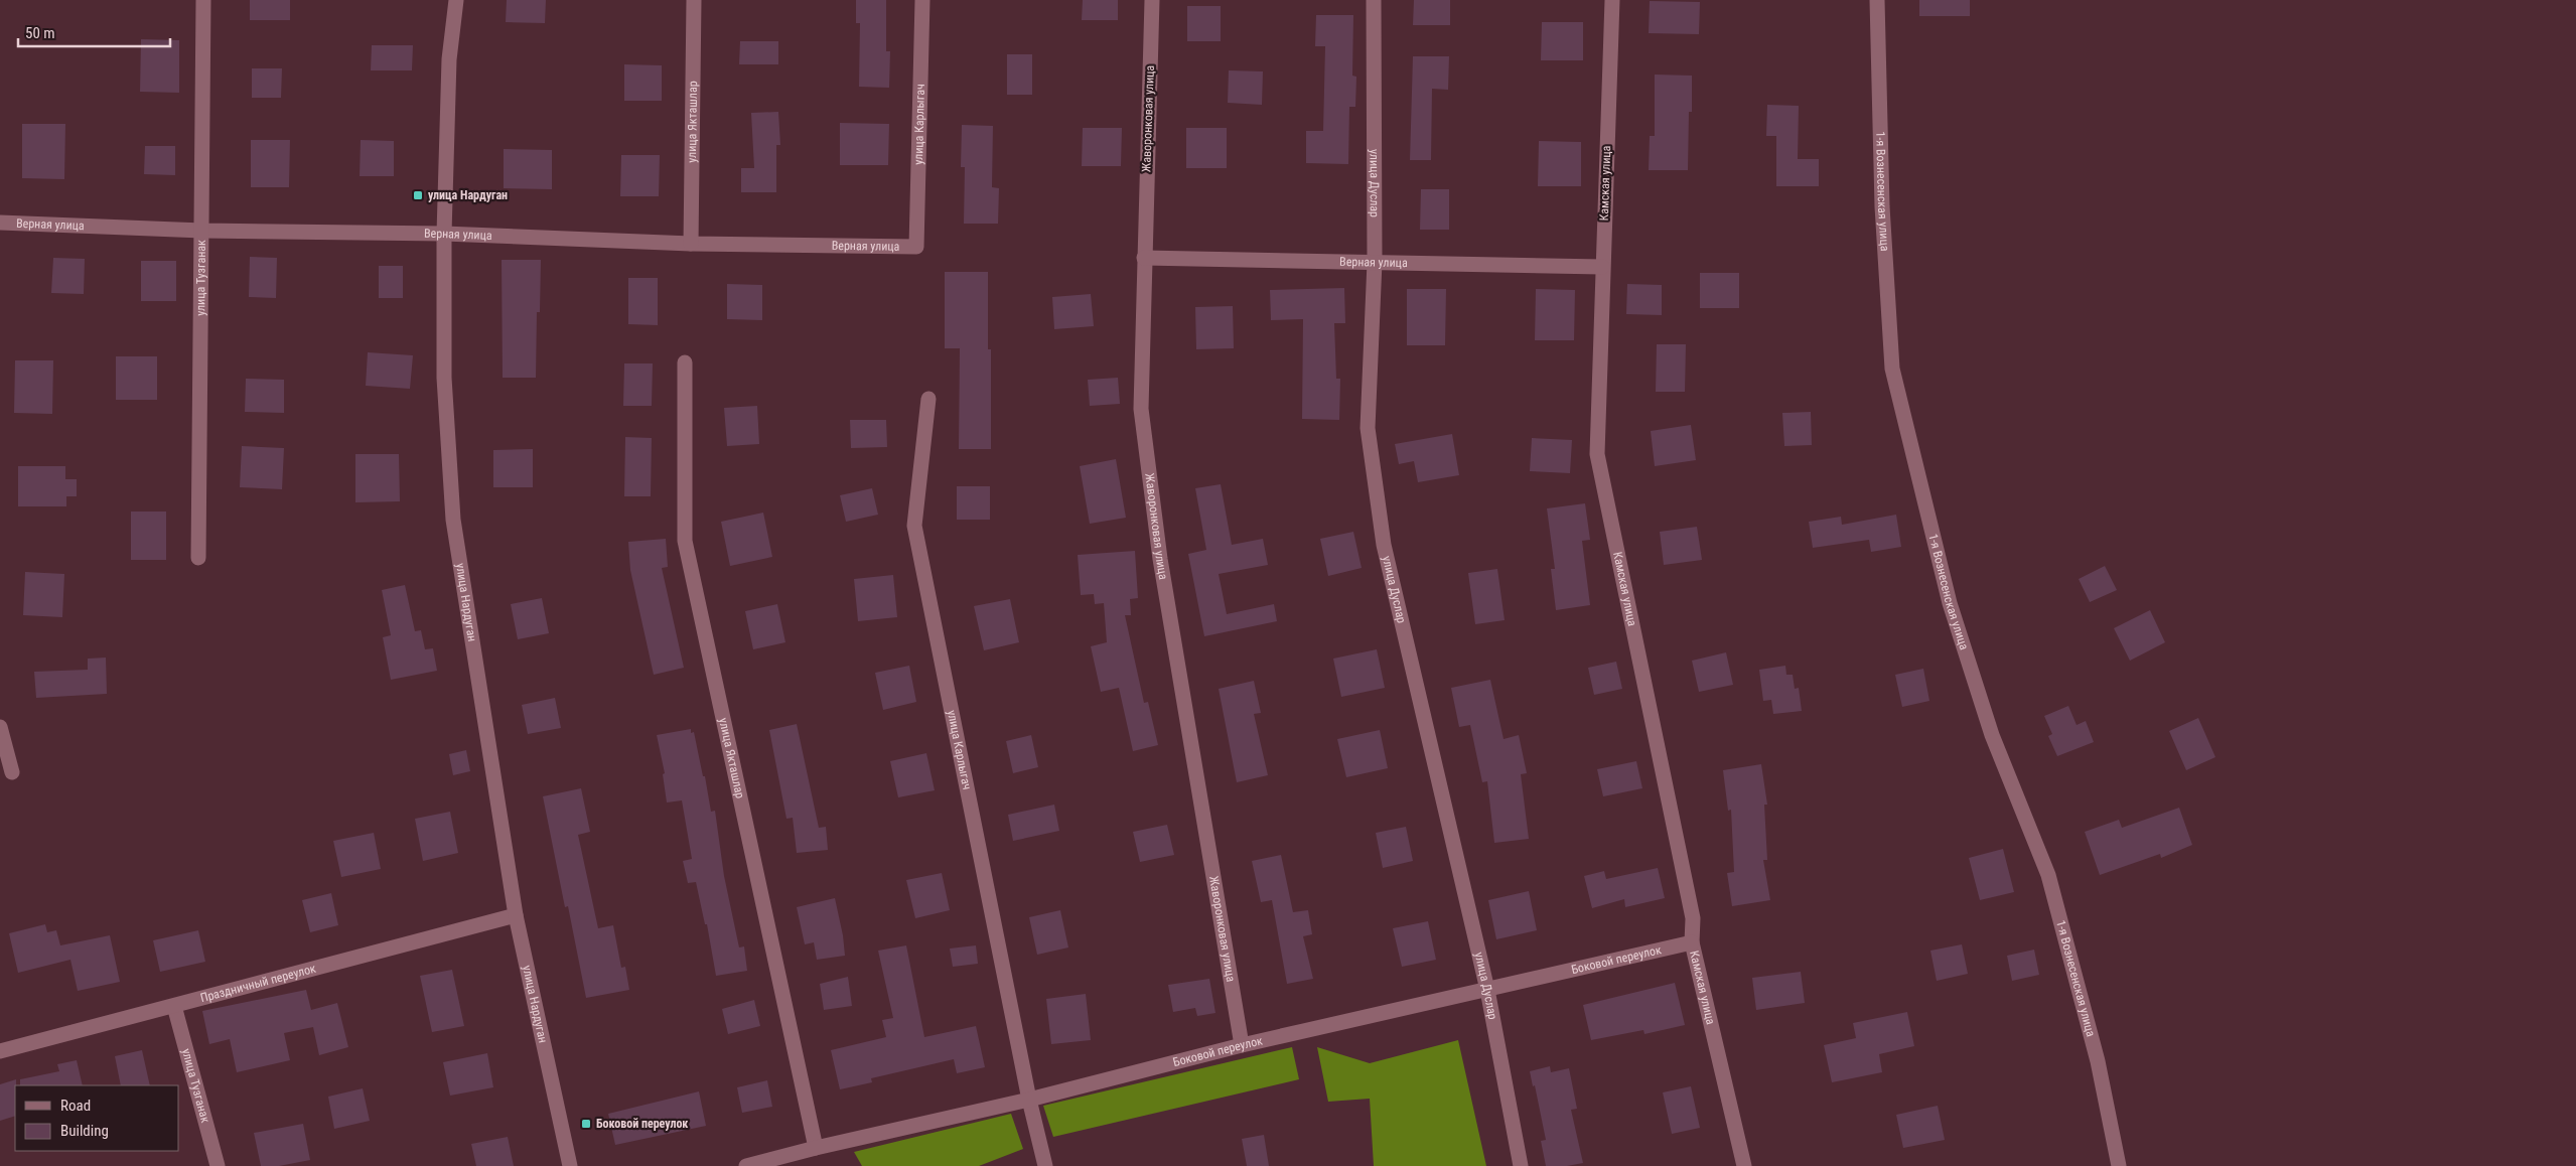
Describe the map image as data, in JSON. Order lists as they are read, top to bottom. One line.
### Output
{"streets":{"street":["Жаворонковая улица","улица Якташлар","улица Карлыгач","улица Дуслар","Камская улица","1-я Вознесенская улица","Верная улица","улица Тузганак","улица Нардуган","Боковой переулок","Праздничный переулок"]},"crossings":[["Жаворонковая улица","Верная улица"],["Жаворонковая улица","Боковой переулок"],["улица Якташлар","Верная улица"],["улица Якташлар","Боковой переулок"],["улица Карлыгач","Верная улица"],["улица Карлыгач","Боковой переулок"],["улица Дуслар","Верная улица"],["улица Дуслар","Боковой переулок"],["Камская улица","Верная улица"],["Камская улица","Боковой переулок"],["Верная улица","улица Тузганак"],["Верная улица","улица Нардуган"],["улица Тузганак","Праздничный переулок"],["улица Нардуган","Праздничный переулок"]],"places":{"transit":["улица Нардуган","Боковой переулок"]},"legend":["Road","Building"],"scale_bar":"50 m"}
